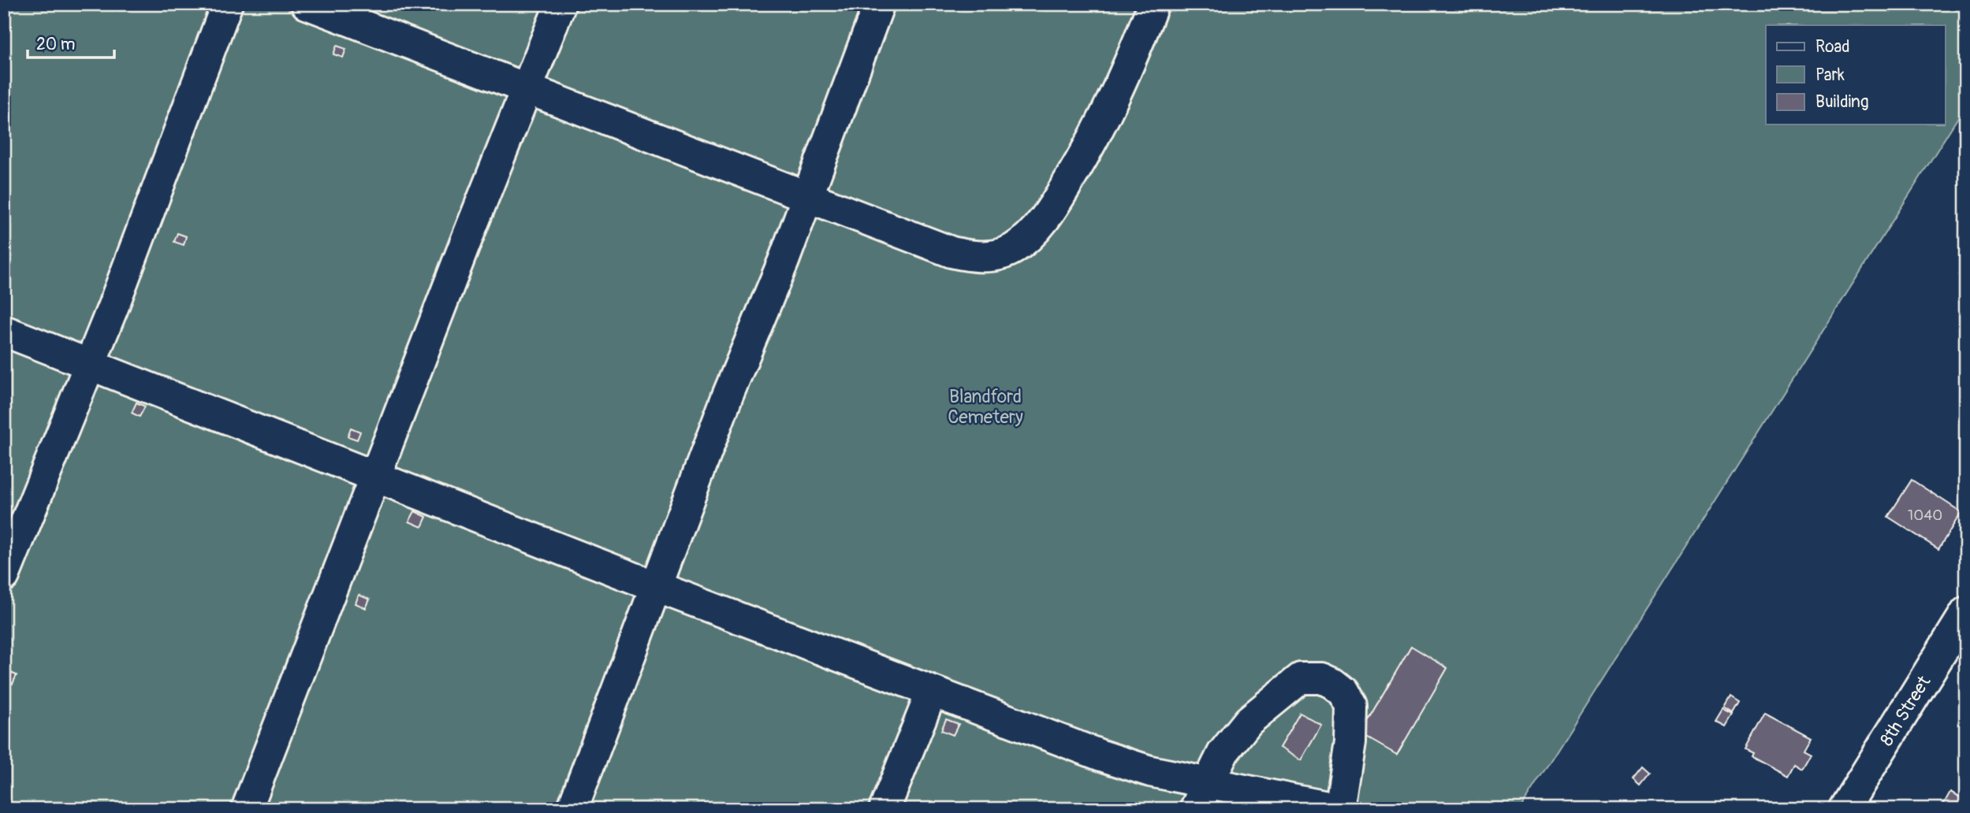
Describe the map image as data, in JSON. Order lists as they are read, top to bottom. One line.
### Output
{"streets":{"street":["8th Street"]},"parks":["Blandford Cemetery"],"house_numbers":["1040"],"legend":["Road","Park","Building"],"scale_bar":"20 m"}
